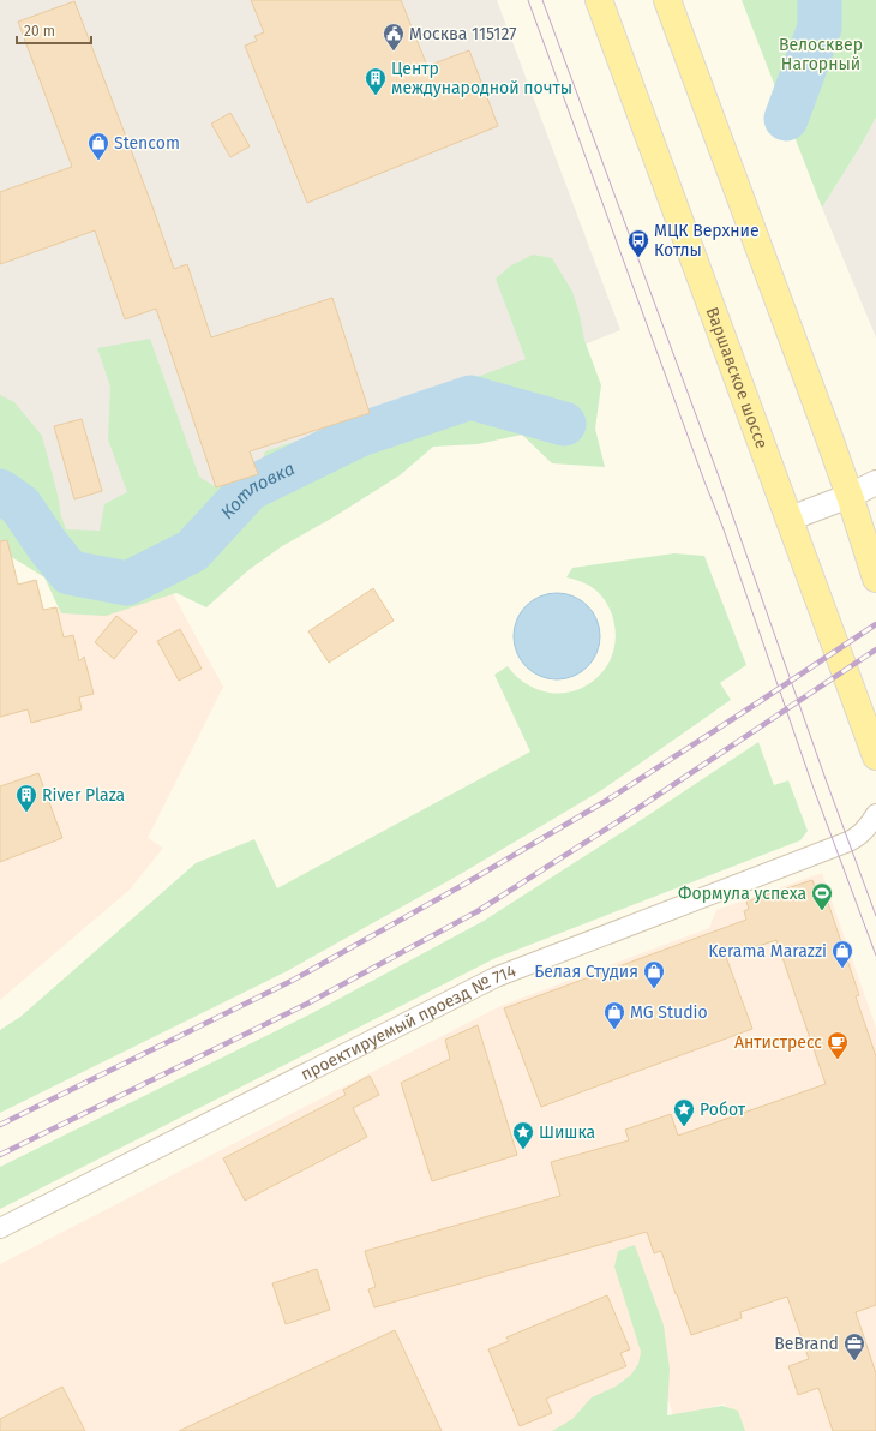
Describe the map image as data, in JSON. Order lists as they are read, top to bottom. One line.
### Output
{"streets":{"main road":["Варшавское шоссе"],"street":["проектируемый проезд № 714"]},"water":["Котловка"],"parks":["Велосквер Нагорный"],"places":{"public building":["Москва 115127"],"building":["Центр международной почты","River Plaza"],"shop":["Stencom","Kerama Marazzi","Белая Студия","MG Studio"],"bus stop":["МЦК Верхние Котлы"],"sports":["Формула успеха"],"cafe":["Антистресс"],"place":["Робот","Шишка"],"office":["BeBrand"]},"scale_bar":"20 m"}
